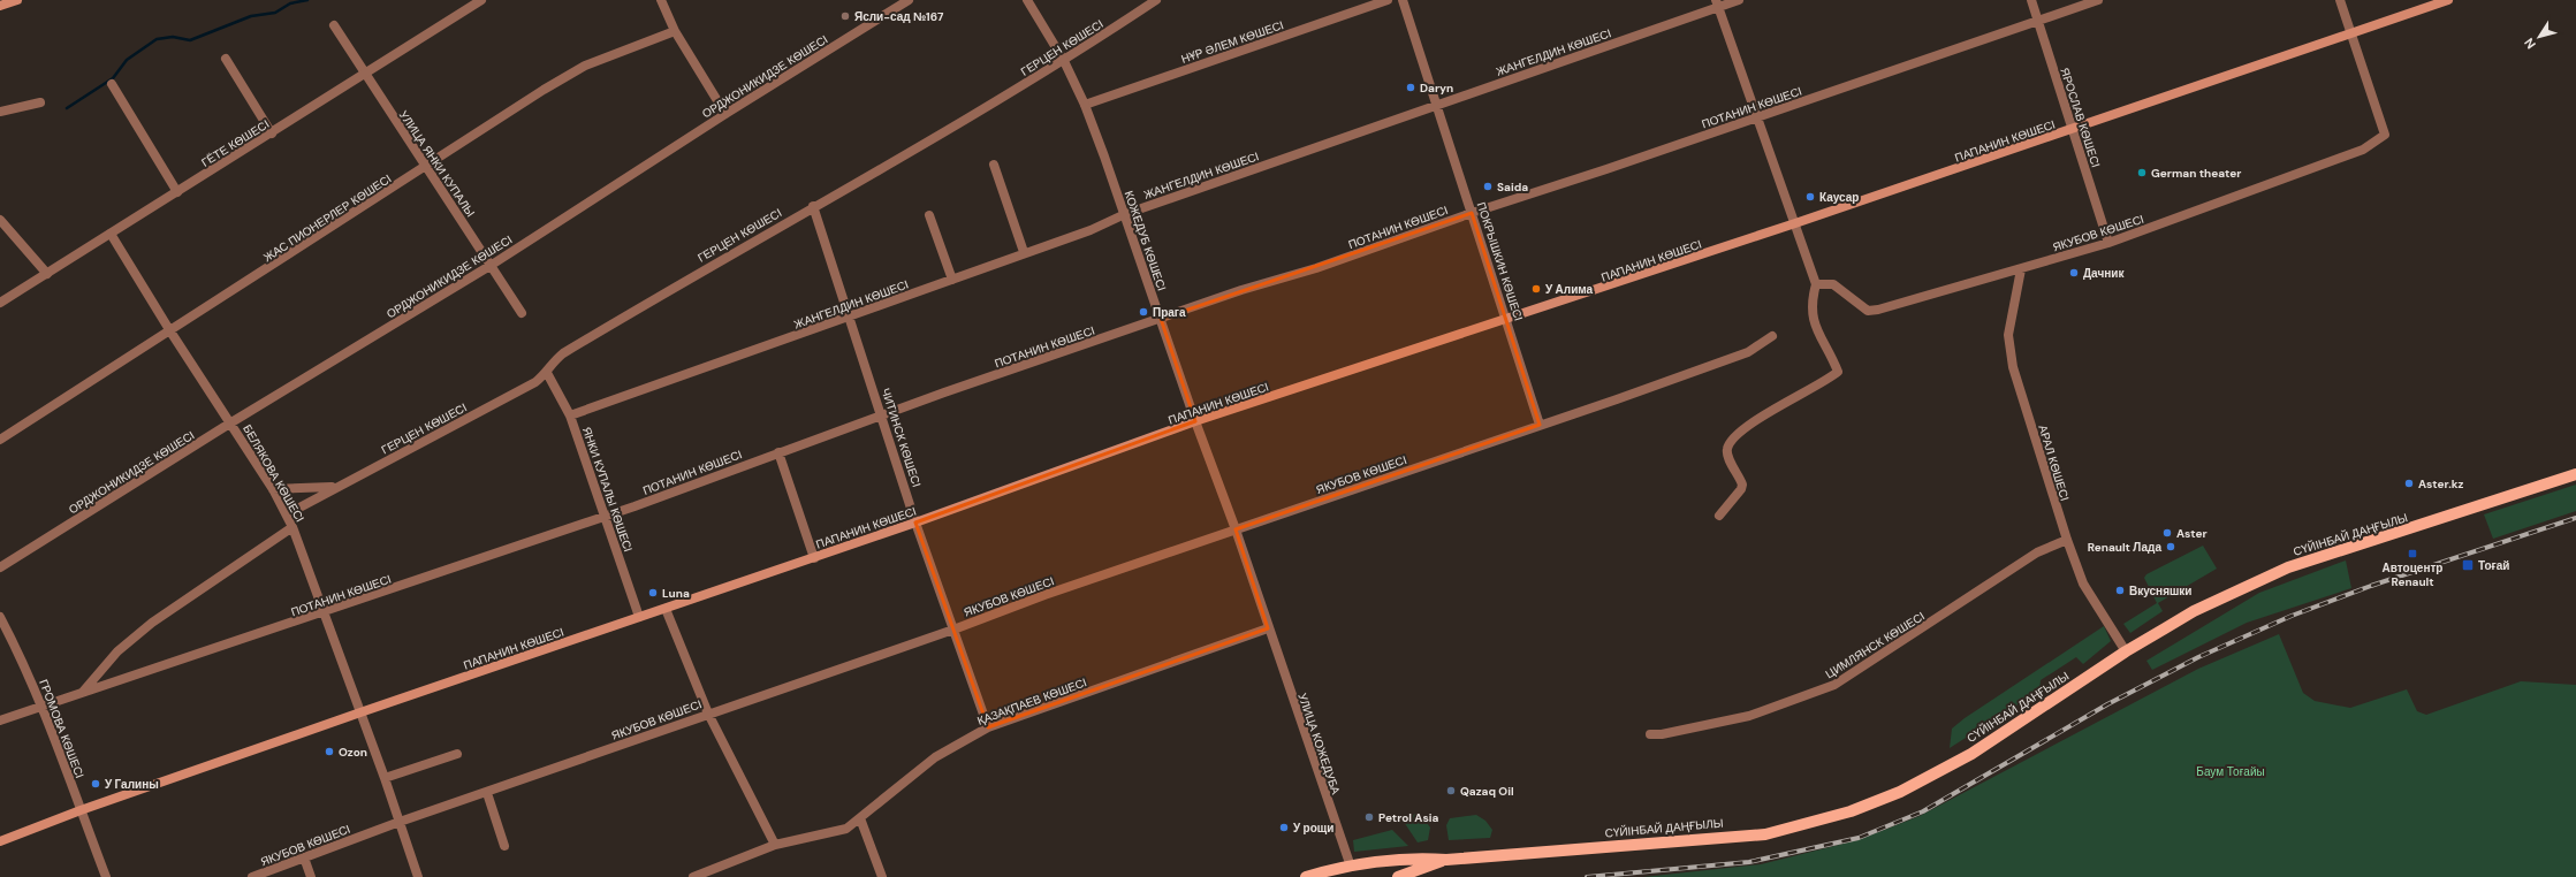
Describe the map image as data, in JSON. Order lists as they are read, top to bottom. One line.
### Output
{"streets":{"main road":["ПАПАНИН КӨШЕСІ","СҮЙІНБАЙ ДАҢҒЫЛЫ"],"street":["НҰР ӘЛЕМ КӨШЕСІ","ГЕРЦЕН КӨШЕСІ","ЖАНГЕЛДИН КӨШЕСІ","ОРДЖОНИКИДЗЕ КӨШЕСІ","ПОТАНИН КӨШЕСІ","ЯРОСЛАВ КӨШЕСІ","ГЁТЕ КӨШЕСІ","УЛИЦА ЯНКИ КУПАЛЫ","ЖАС ПИОНЕРЛЕР КӨШЕСІ","ЯКУБОВ КӨШЕСІ","КОЖЕДУБ КӨШЕСІ","ПОКРЫШКИН КӨШЕСІ","ЧИТИНСК КӨШЕСІ","АРАЛ КӨШЕСІ","БЕЛЯКОВА КӨШЕСІ","ЯНКИ КУПАЛЫ КӨШЕСІ","ЦИМЛЯНСК КӨШЕСІ","ҚАЗАҚПАЕВ КӨШЕСІ","ГРОМОВА КӨШЕСІ","УЛИЦА КОЖЕДУБА"]},"crossings":[["НҰР ӘЛЕМ КӨШЕСІ","КОЖЕДУБ КӨШЕСІ"],["ГЕРЦЕН КӨШЕСІ","КОЖЕДУБ КӨШЕСІ"],["ГЕРЦЕН КӨШЕСІ","ЧИТИНСК КӨШЕСІ"],["ГЕРЦЕН КӨШЕСІ","БЕЛЯКОВА КӨШЕСІ"],["ГЕРЦЕН КӨШЕСІ","ЯНКИ КУПАЛЫ КӨШЕСІ"],["ЖАНГЕЛДИН КӨШЕСІ","КОЖЕДУБ КӨШЕСІ"],["ЖАНГЕЛДИН КӨШЕСІ","ПОКРЫШКИН КӨШЕСІ"],["ЖАНГЕЛДИН КӨШЕСІ","ЧИТИНСК КӨШЕСІ"],["ЖАНГЕЛДИН КӨШЕСІ","ЯНКИ КУПАЛЫ КӨШЕСІ"],["ОРДЖОНИКИДЗЕ КӨШЕСІ","УЛИЦА ЯНКИ КУПАЛЫ"],["ОРДЖОНИКИДЗЕ КӨШЕСІ","БЕЛЯКОВА КӨШЕСІ"],["ПОТАНИН КӨШЕСІ","ЯРОСЛАВ КӨШЕСІ"],["ПОТАНИН КӨШЕСІ","КОЖЕДУБ КӨШЕСІ"],["ПОТАНИН КӨШЕСІ","ПОКРЫШКИН КӨШЕСІ"],["ПОТАНИН КӨШЕСІ","ЧИТИНСК КӨШЕСІ"],["ПОТАНИН КӨШЕСІ","БЕЛЯКОВА КӨШЕСІ"],["ПОТАНИН КӨШЕСІ","ЯНКИ КУПАЛЫ КӨШЕСІ"],["ПОТАНИН КӨШЕСІ","ГРОМОВА КӨШЕСІ"],["ЯРОСЛАВ КӨШЕСІ","ПАПАНИН КӨШЕСІ"],["ЯРОСЛАВ КӨШЕСІ","ЯКУБОВ КӨШЕСІ"],["ПАПАНИН КӨШЕСІ","ЯКУБОВ КӨШЕСІ"],["ПАПАНИН КӨШЕСІ","КОЖЕДУБ КӨШЕСІ"],["ПАПАНИН КӨШЕСІ","ПОКРЫШКИН КӨШЕСІ"],["ПАПАНИН КӨШЕСІ","ЧИТИНСК КӨШЕСІ"],["ПАПАНИН КӨШЕСІ","БЕЛЯКОВА КӨШЕСІ"],["ПАПАНИН КӨШЕСІ","ЯНКИ КУПАЛЫ КӨШЕСІ"],["ПАПАНИН КӨШЕСІ","ГРОМОВА КӨШЕСІ"],["ГЁТЕ КӨШЕСІ","УЛИЦА ЯНКИ КУПАЛЫ"],["ГЁТЕ КӨШЕСІ","БЕЛЯКОВА КӨШЕСІ"],["УЛИЦА ЯНКИ КУПАЛЫ","ЖАС ПИОНЕРЛЕР КӨШЕСІ"],["ЖАС ПИОНЕРЛЕР КӨШЕСІ","БЕЛЯКОВА КӨШЕСІ"],["ЯКУБОВ КӨШЕСІ","КОЖЕДУБ КӨШЕСІ"],["ЯКУБОВ КӨШЕСІ","ПОКРЫШКИН КӨШЕСІ"],["ЯКУБОВ КӨШЕСІ","ЧИТИНСК КӨШЕСІ"],["ЯКУБОВ КӨШЕСІ","АРАЛ КӨШЕСІ"],["ЯКУБОВ КӨШЕСІ","БЕЛЯКОВА КӨШЕСІ"],["КОЖЕДУБ КӨШЕСІ","ҚАЗАҚПАЕВ КӨШЕСІ"],["КОЖЕДУБ КӨШЕСІ","УЛИЦА КОЖЕДУБА"],["ЧИТИНСК КӨШЕСІ","ҚАЗАҚПАЕВ КӨШЕСІ"],["АРАЛ КӨШЕСІ","СҮЙІНБАЙ ДАҢҒЫЛЫ"],["АРАЛ КӨШЕСІ","ЦИМЛЯНСК КӨШЕСІ"],["СҮЙІНБАЙ ДАҢҒЫЛЫ","УЛИЦА КОЖЕДУБА"],["ҚАЗАҚПАЕВ КӨШЕСІ","УЛИЦА КОЖЕДУБА"]],"parks":["Баум Тоғайы"],"places":{"other":["Ясли-сад №167","Daryn","German theater","Saida","Каусар","Дачник","У Алима","Прага","Aster.kz","Aster","Renault Лада","Вкусняшки","Luna","Ozon","У Галины","Qazaq Oil","Petrol Asia","У рощи"],"transit":["Автоцентр Renault","Тоғай"]},"north":"bottom left"}
